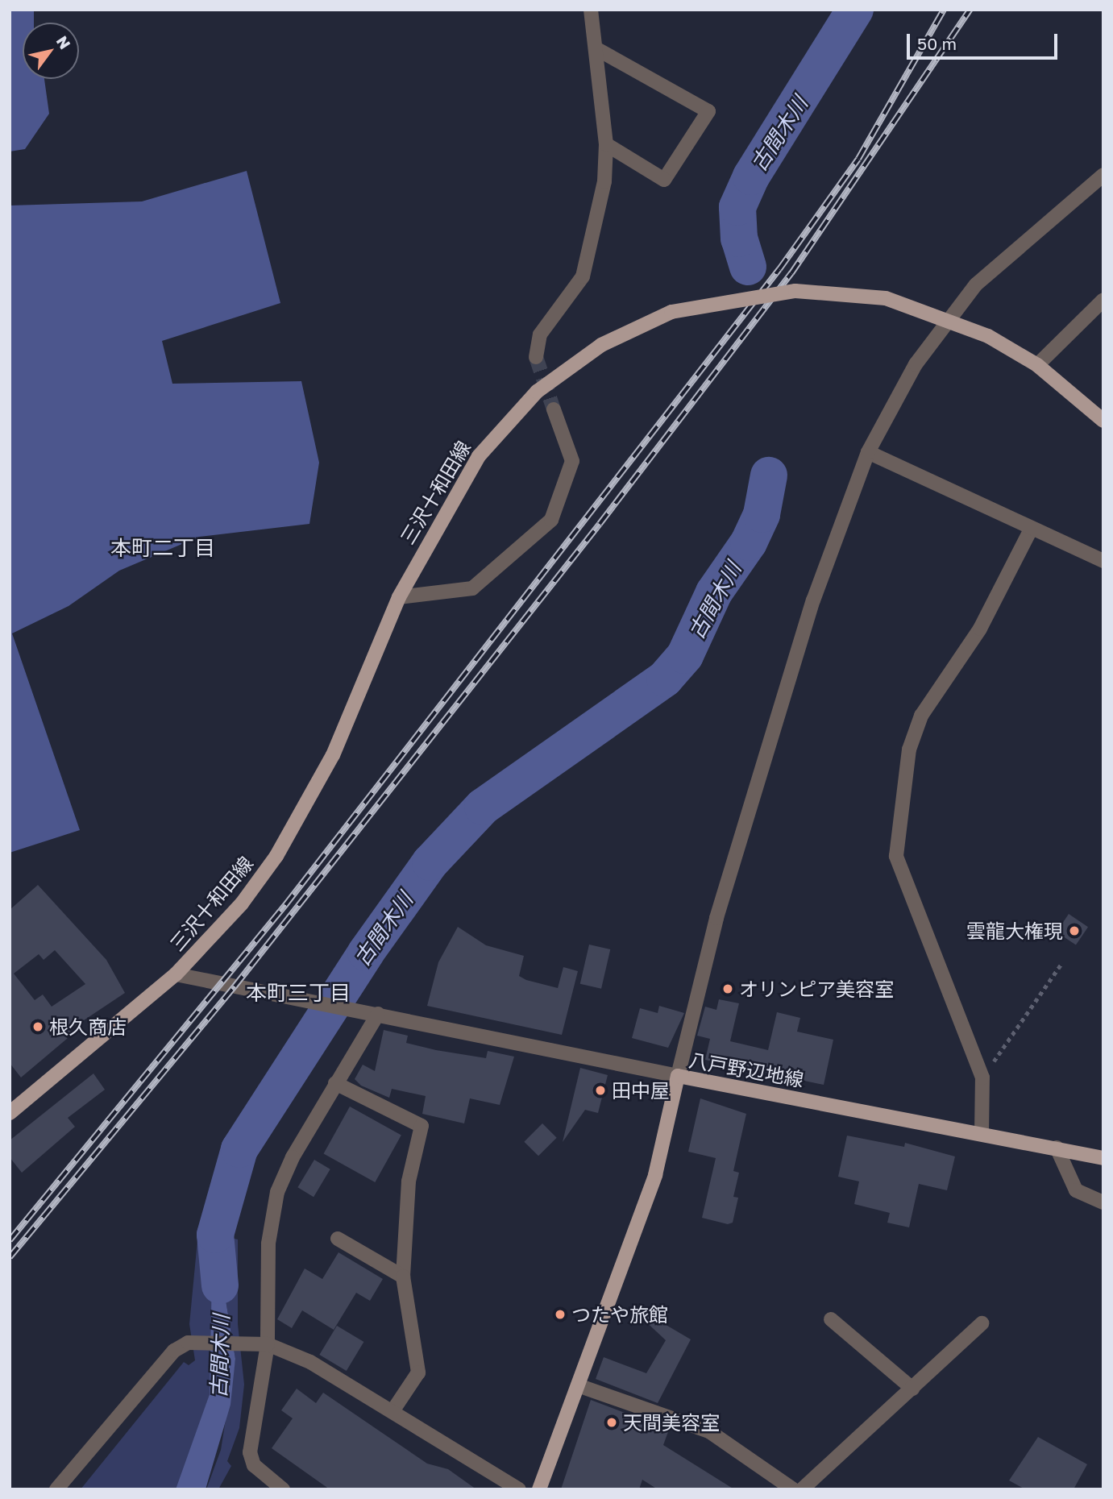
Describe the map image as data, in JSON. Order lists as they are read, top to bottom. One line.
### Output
{"streets":{"main road":["三沢十和田線","八戸野辺地線"]},"districts":["本町二丁目","本町三丁目"],"water":["古間木川"],"places":["雲龍大権現","オリンピア美容室","根久商店","田中屋","つたや旅館","天間美容室"],"scale_bar":"50 m","north":"top right"}
